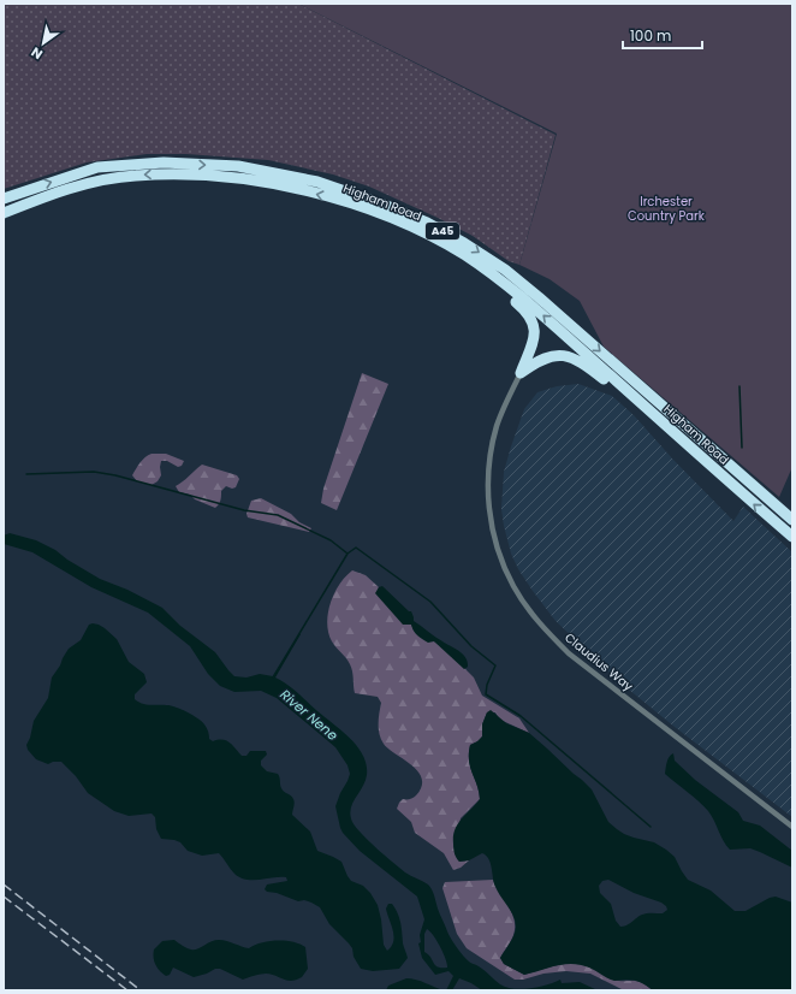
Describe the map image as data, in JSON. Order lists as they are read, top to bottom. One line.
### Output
{"streets":{"highway":["Higham Road","A45"],"street":["Claudius Way"]},"water":["River Nene"],"parks":["Irchester Country Park"],"scale_bar":"100 m","north":"bottom left"}
